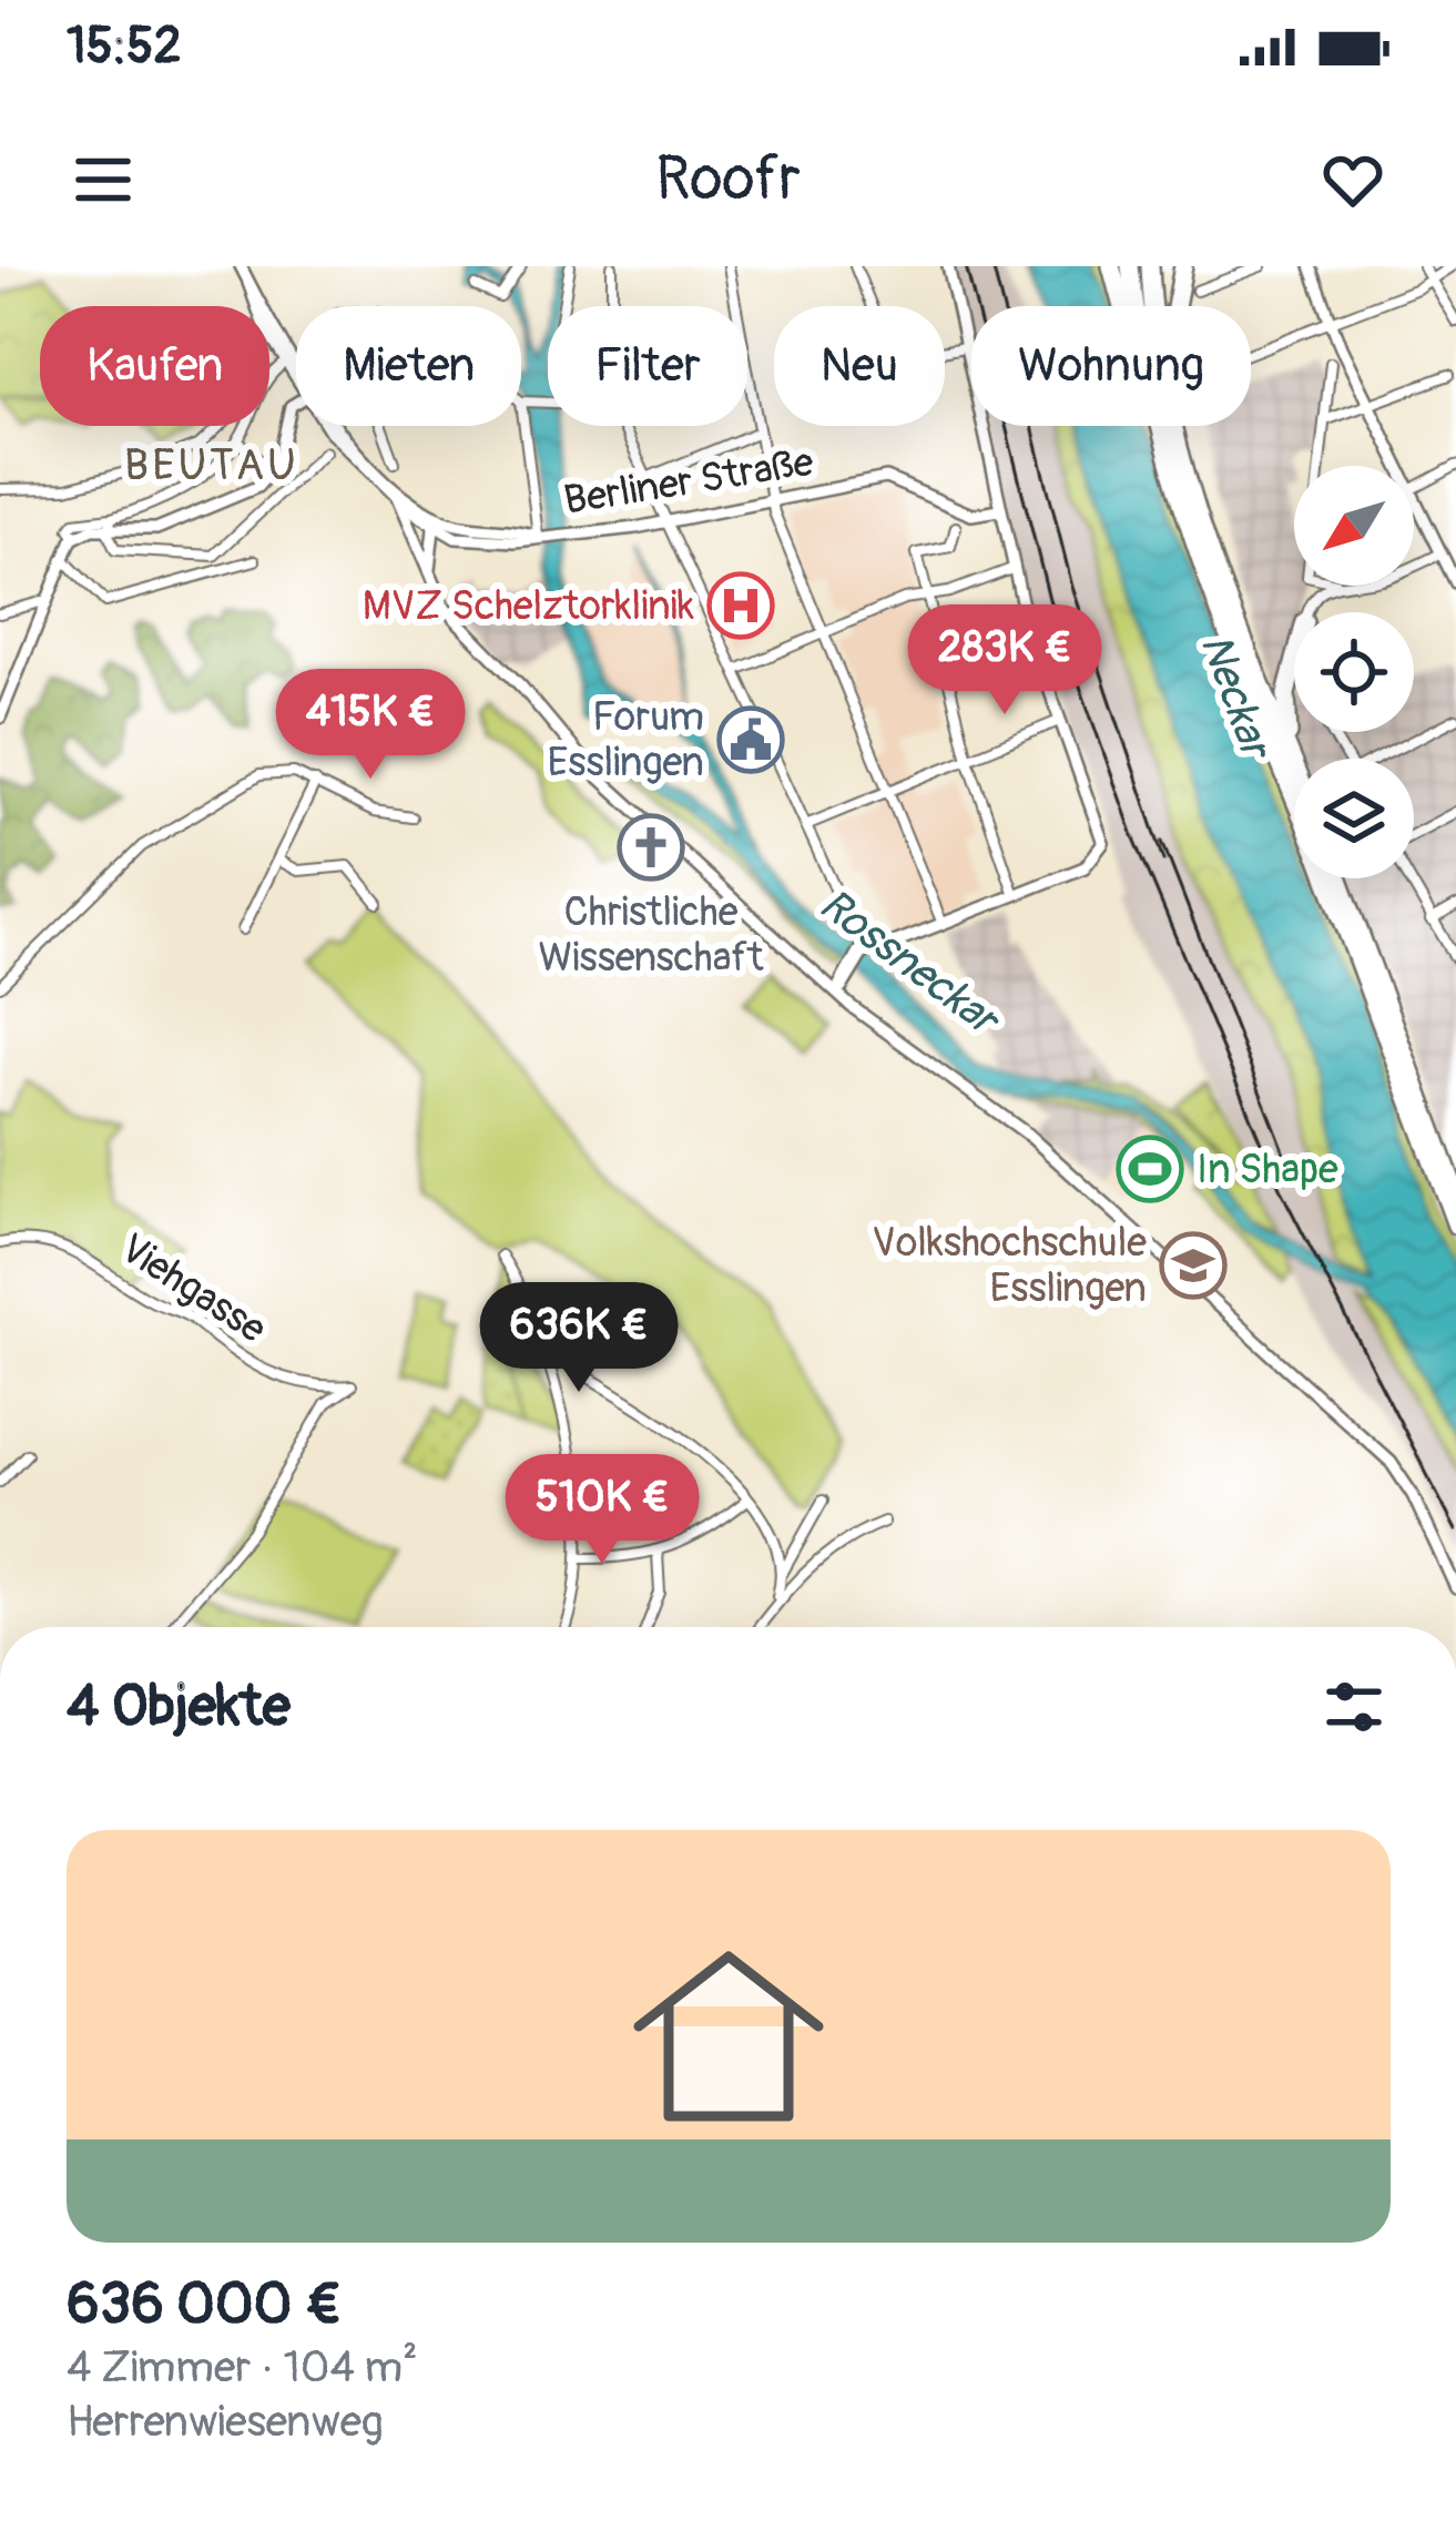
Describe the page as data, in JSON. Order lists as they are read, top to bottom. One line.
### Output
{"streets":{"main road":["Berliner Straße"],"street":["Viehgasse"]},"districts":["BEUTAU"],"water":["Neckar","Rossneckar"],"places":{"hospital":["MVZ Schelztorklinik"],"public building":["Forum Esslingen"],"church":["Christliche Wissenschaft"],"sports":["In Shape"],"school or university":["Volkshochschule Esslingen"]},"north":"bottom left","page":{"status":"15:52","header":"Roofr","chip":["Kaufen","Mieten","Filter","Neu","Wohnung"],"price":["283K €","415K €","636K €","510K €"],"heading":"4 Objekte","list":[{"name":"636 000 €","note":"4 Zimmer · 104 m² · Herrenwiesenweg"}]}}
